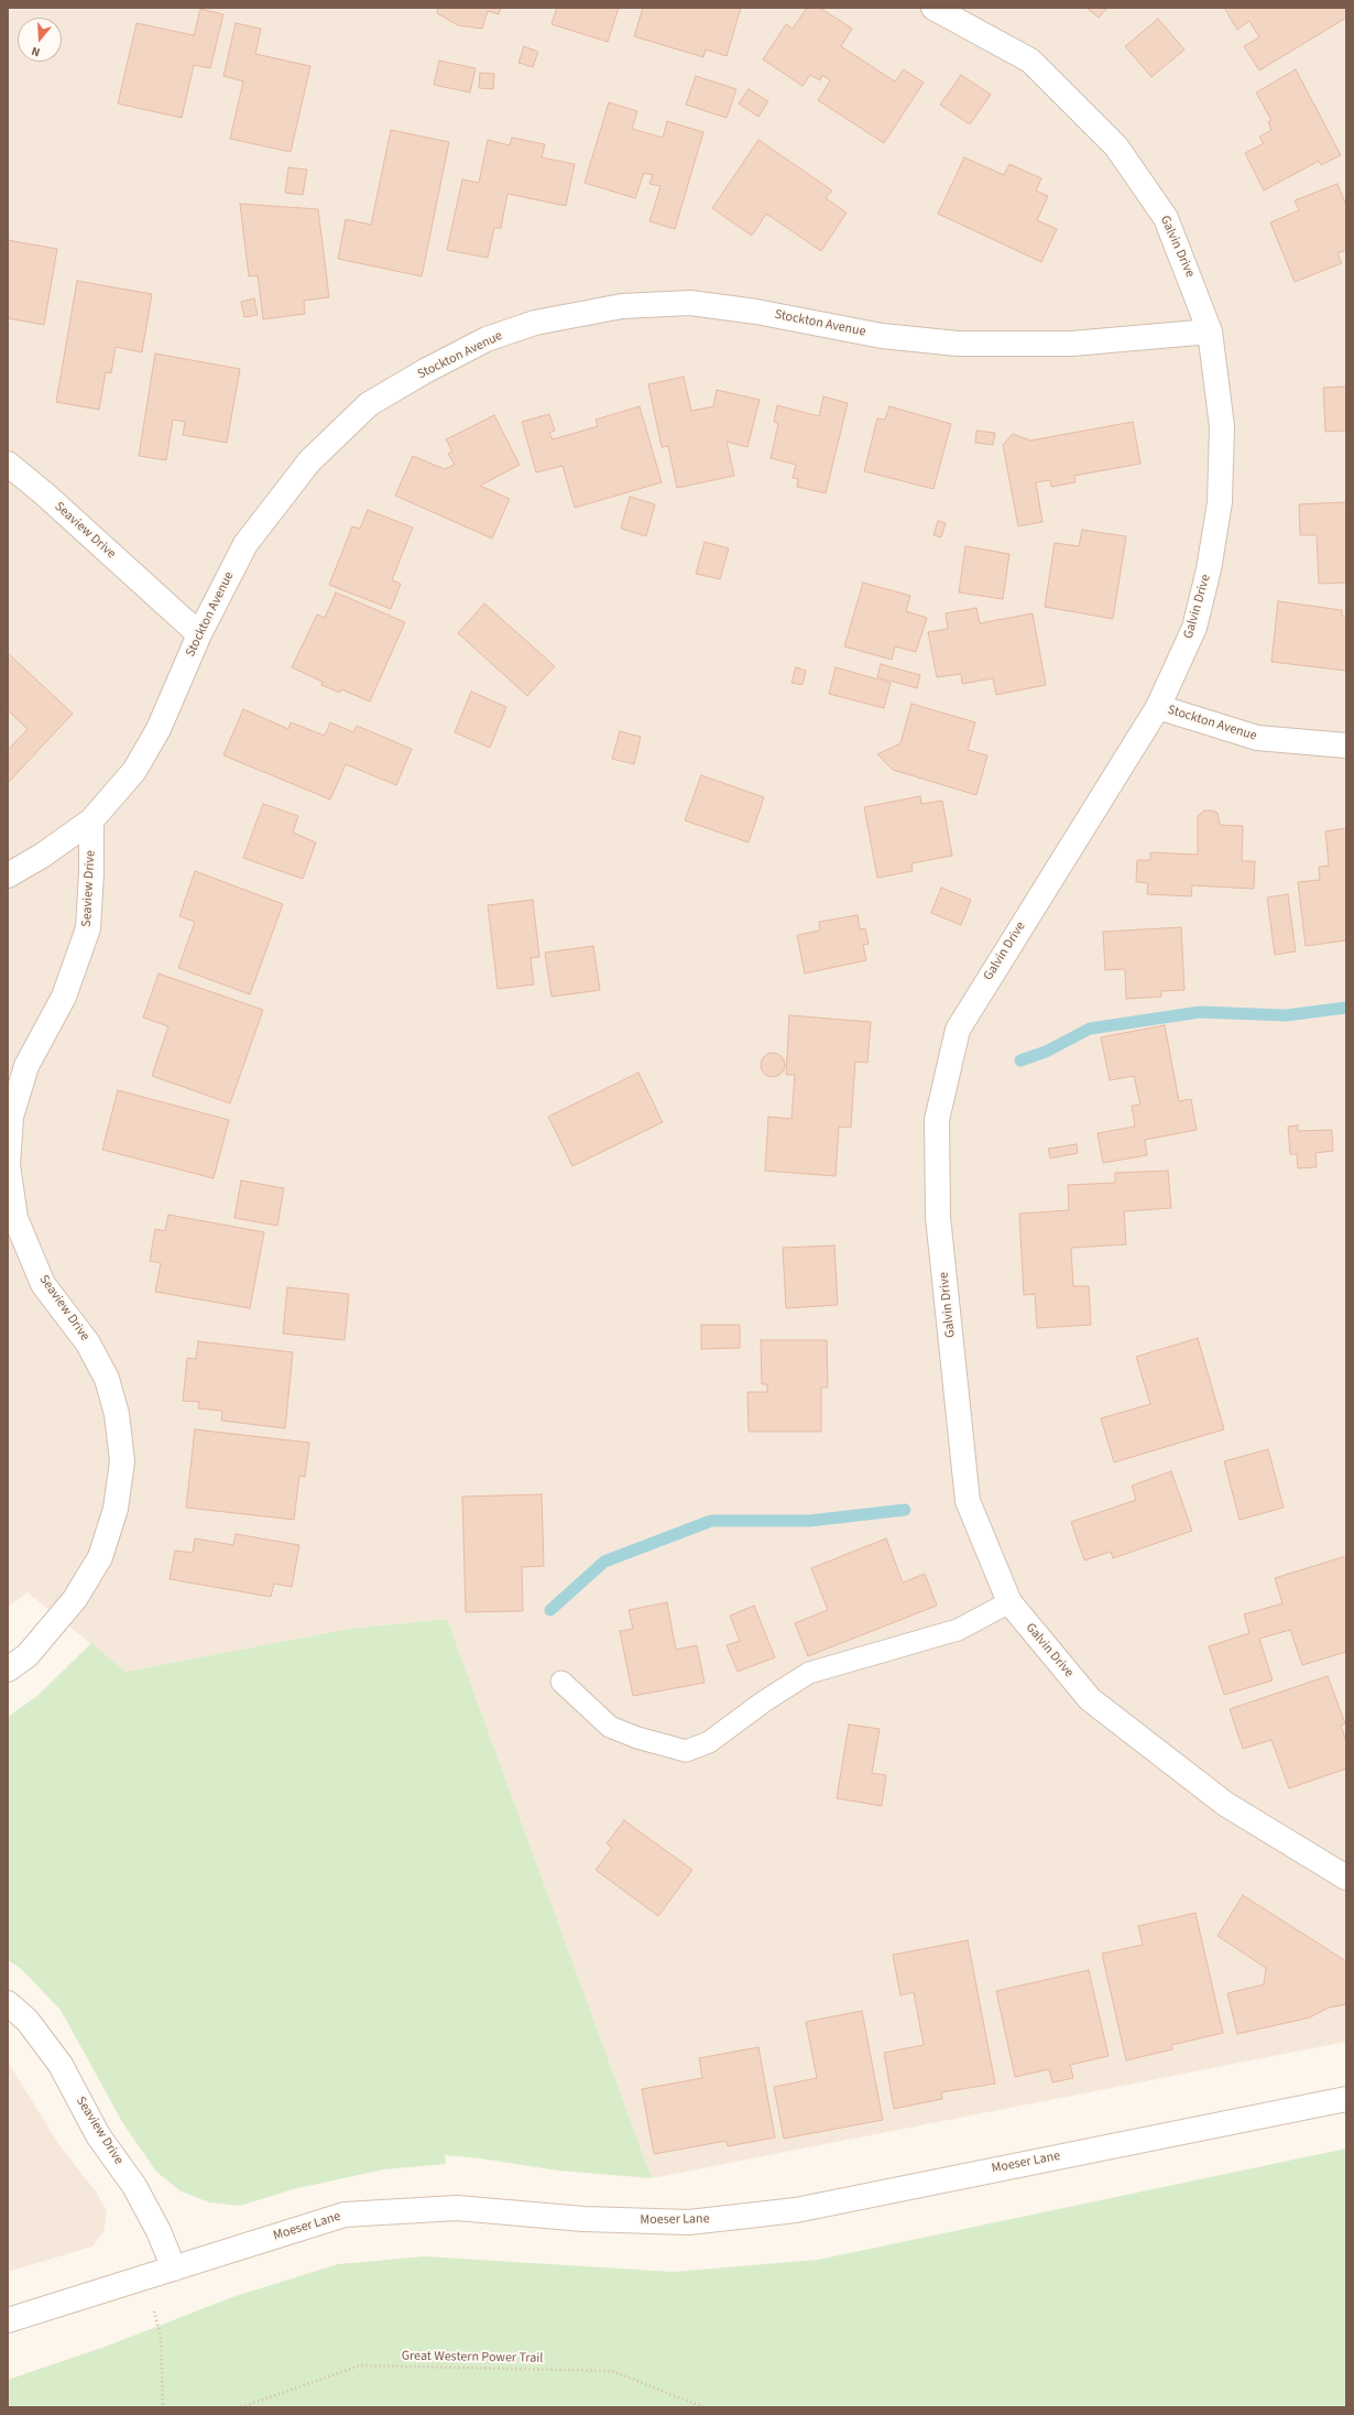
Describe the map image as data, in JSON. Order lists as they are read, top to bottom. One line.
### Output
{"streets":{"street":["Galvin Drive","Stockton Avenue","Seaview Drive","Moeser Lane"],"path":["Great Western Power Trail"]},"crossings":[["Galvin Drive","Stockton Avenue"],["Stockton Avenue","Seaview Drive"],["Seaview Drive","Moeser Lane"]],"north":"bottom"}
